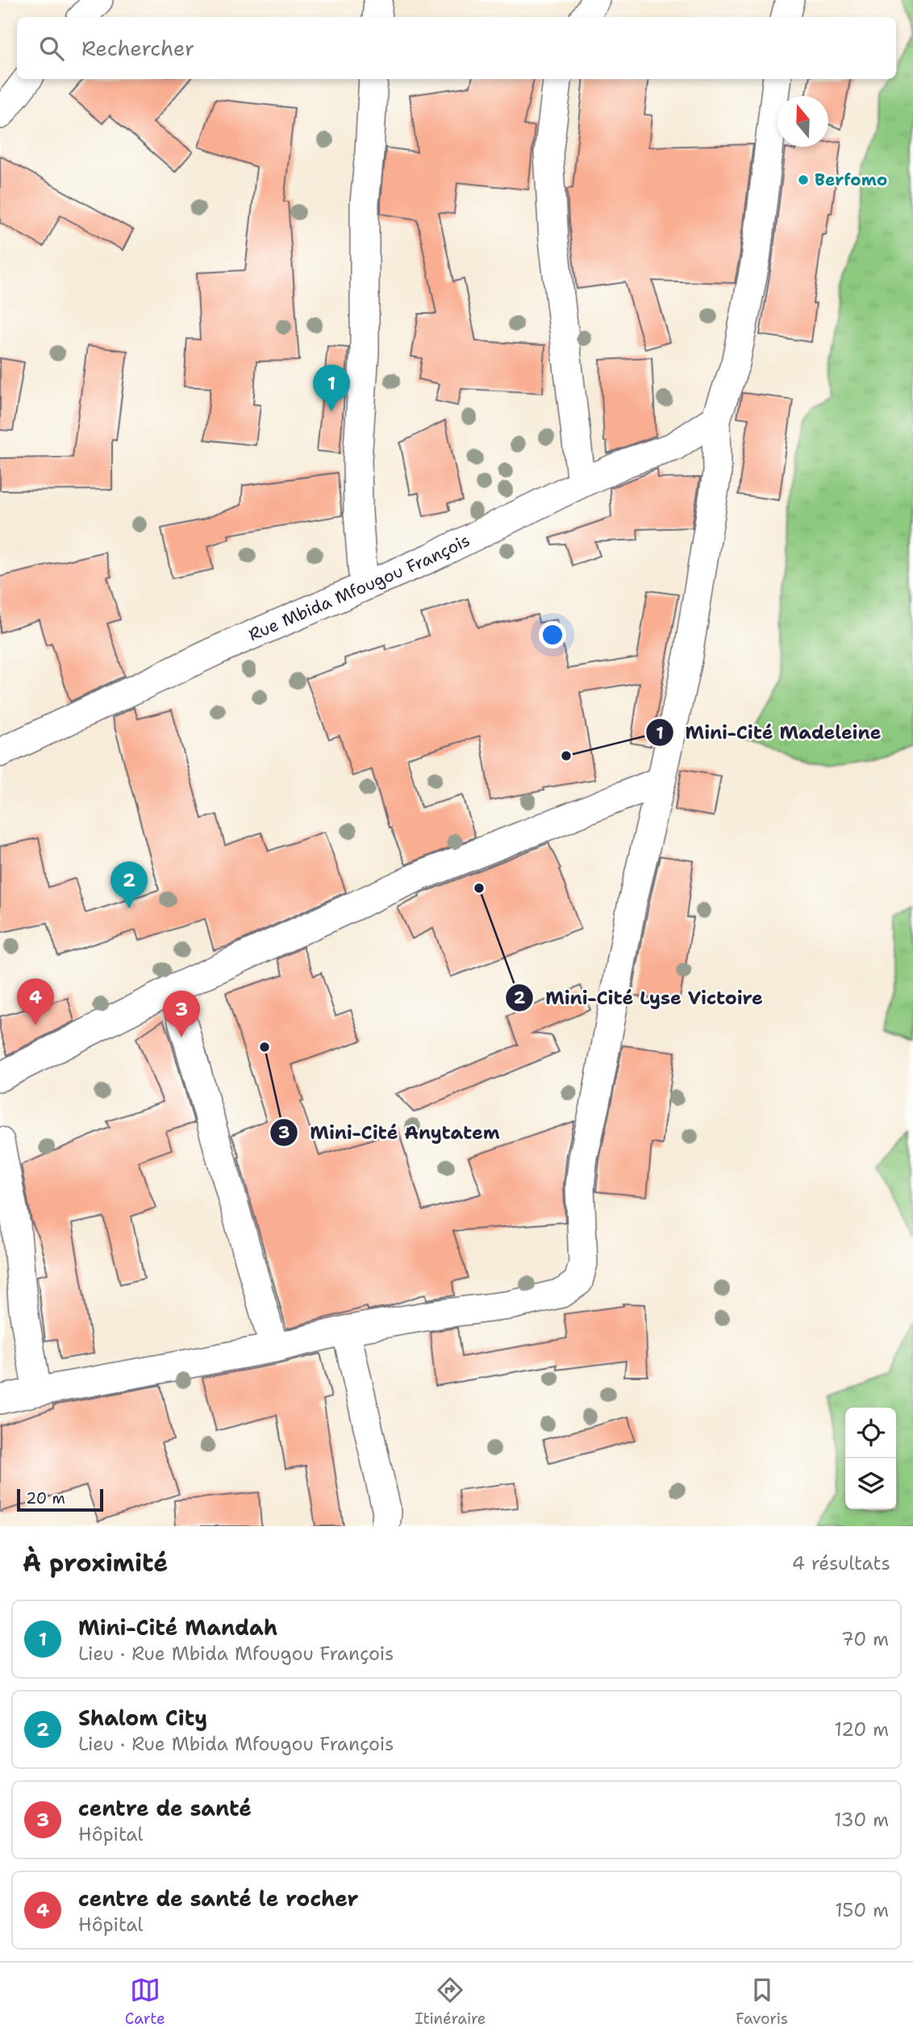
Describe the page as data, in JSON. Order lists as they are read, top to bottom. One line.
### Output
{"streets":{"street":["Rue Mbida Mfougou François"]},"places":["Berfomo","Mini-Cité Madeleine","Mini-Cité Lyse Victoire","Mini-Cité Anytatem"],"scale_bar":"20 m","north":"top","page":{"search":"Rechercher","pins":["1","2","4","3"],"scale":"20 m","heading":["À proximité","4 résultats"],"list":[{"mark":"1","name":"Mini-Cité Mandah","note":"Lieu · Rue Mbida Mfougou François","value":"70 m"},{"mark":"2","name":"Shalom City","note":"Lieu · Rue Mbida Mfougou François","value":"120 m"},{"mark":"3","name":"centre de santé","note":"Hôpital","value":"130 m"},{"mark":"4","name":"centre de santé le rocher","note":"Hôpital","value":"150 m"}],"nav":["Carte","Itinéraire","Favoris"]}}
